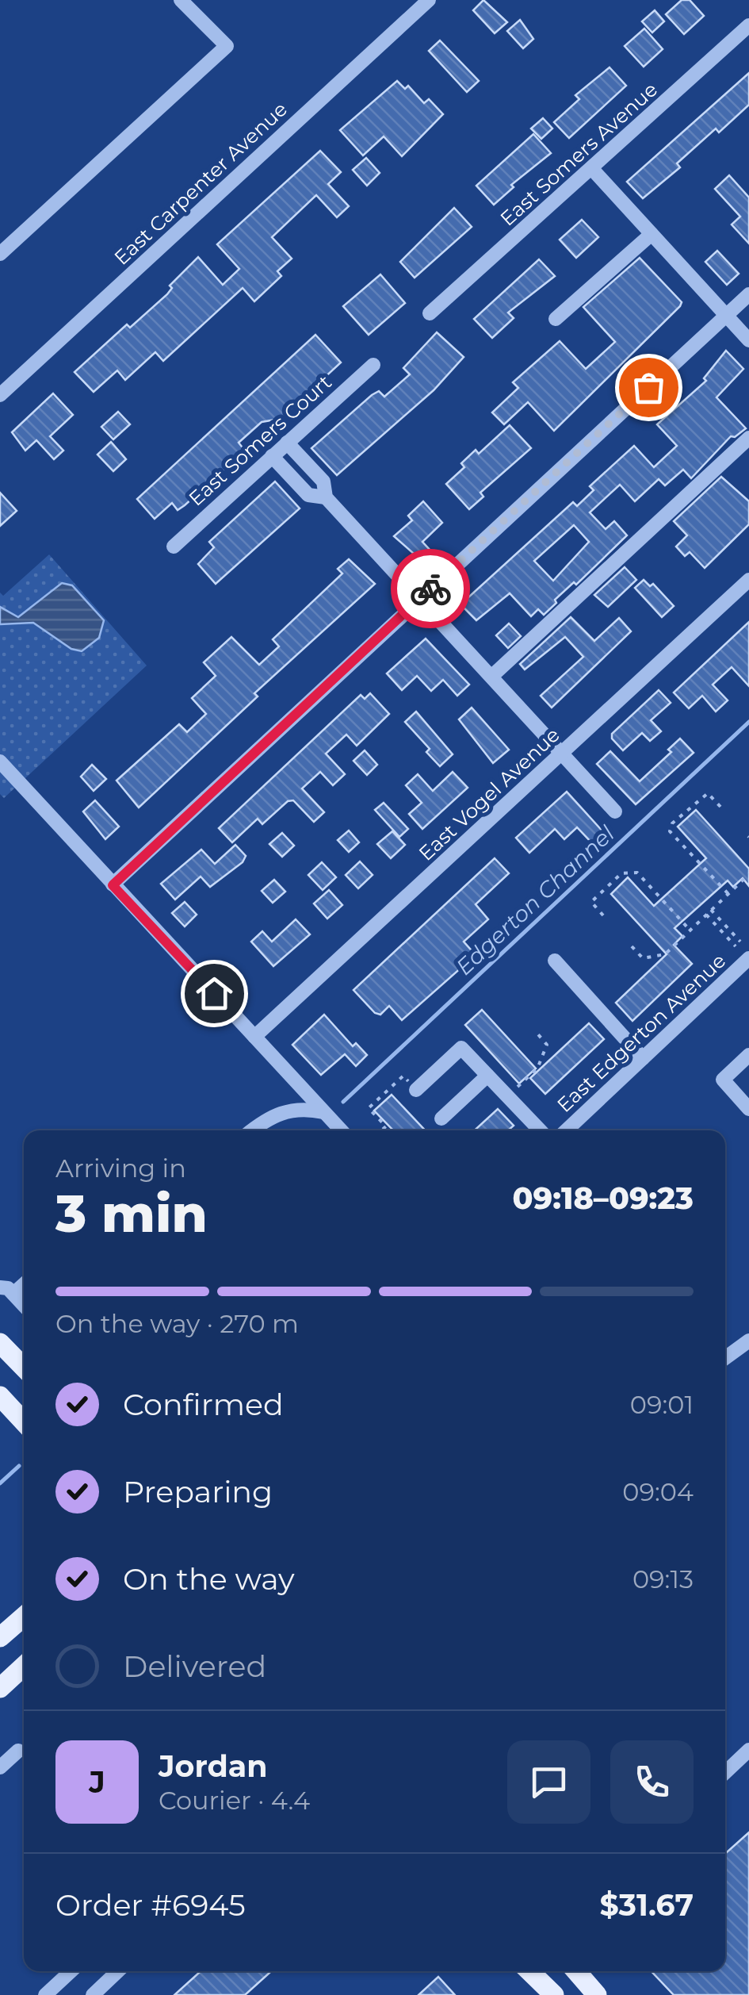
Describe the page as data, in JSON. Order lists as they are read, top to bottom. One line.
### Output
{"streets":{"street":["East Somers Avenue","East Carpenter Avenue","East Somers Court","East Vogel Avenue","East Edgerton Avenue"]},"water":["Edgerton Channel"],"page":{"heading":["3 min","Arriving in","09:18–09:23"],"panel":["Jordan","Courier · 4.4","Order #6945","$31.67"],"bar":"On the way · 270 m","list":[["Confirmed","09:01"],["Preparing","09:04"],["On the way","09:13"],"Delivered"],"round":"J"}}
